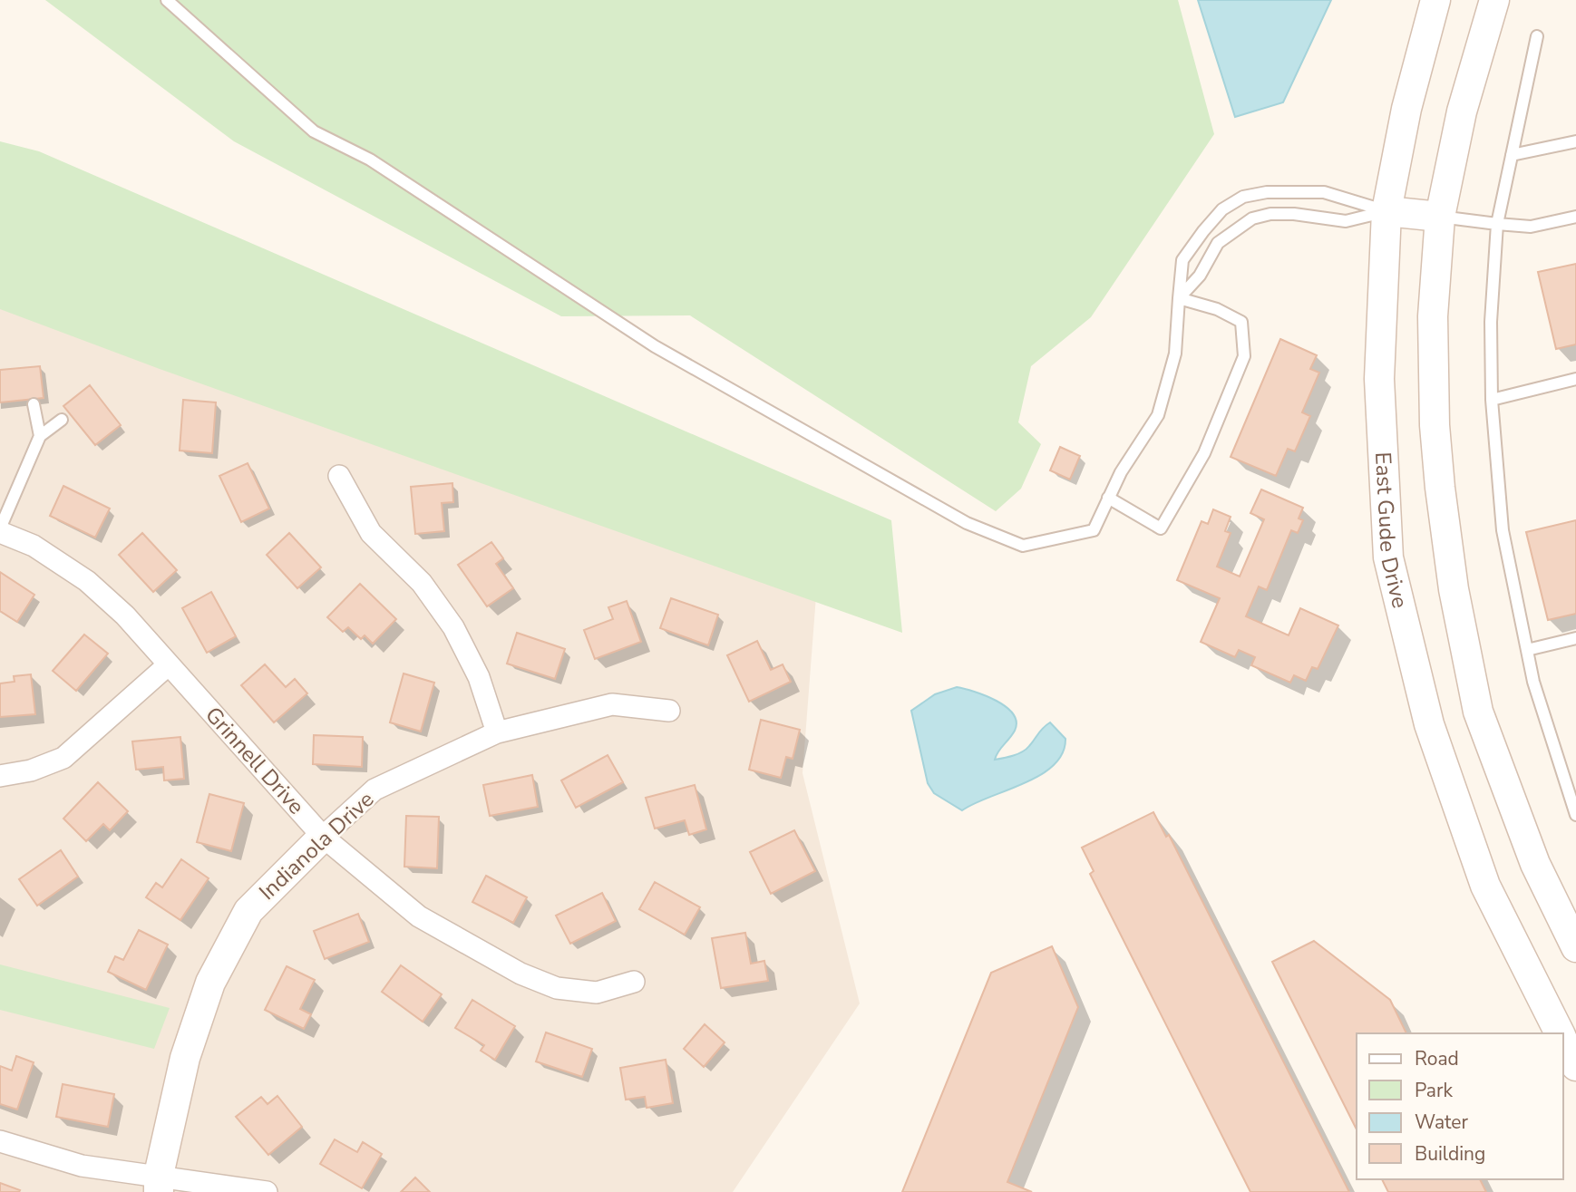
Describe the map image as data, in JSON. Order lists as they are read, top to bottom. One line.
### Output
{"streets":{"main road":["East Gude Drive","Indianola Drive"],"street":["Grinnell Drive"]},"crossings":[["Grinnell Drive","Indianola Drive"]],"legend":["Road","Park","Water","Building"]}
